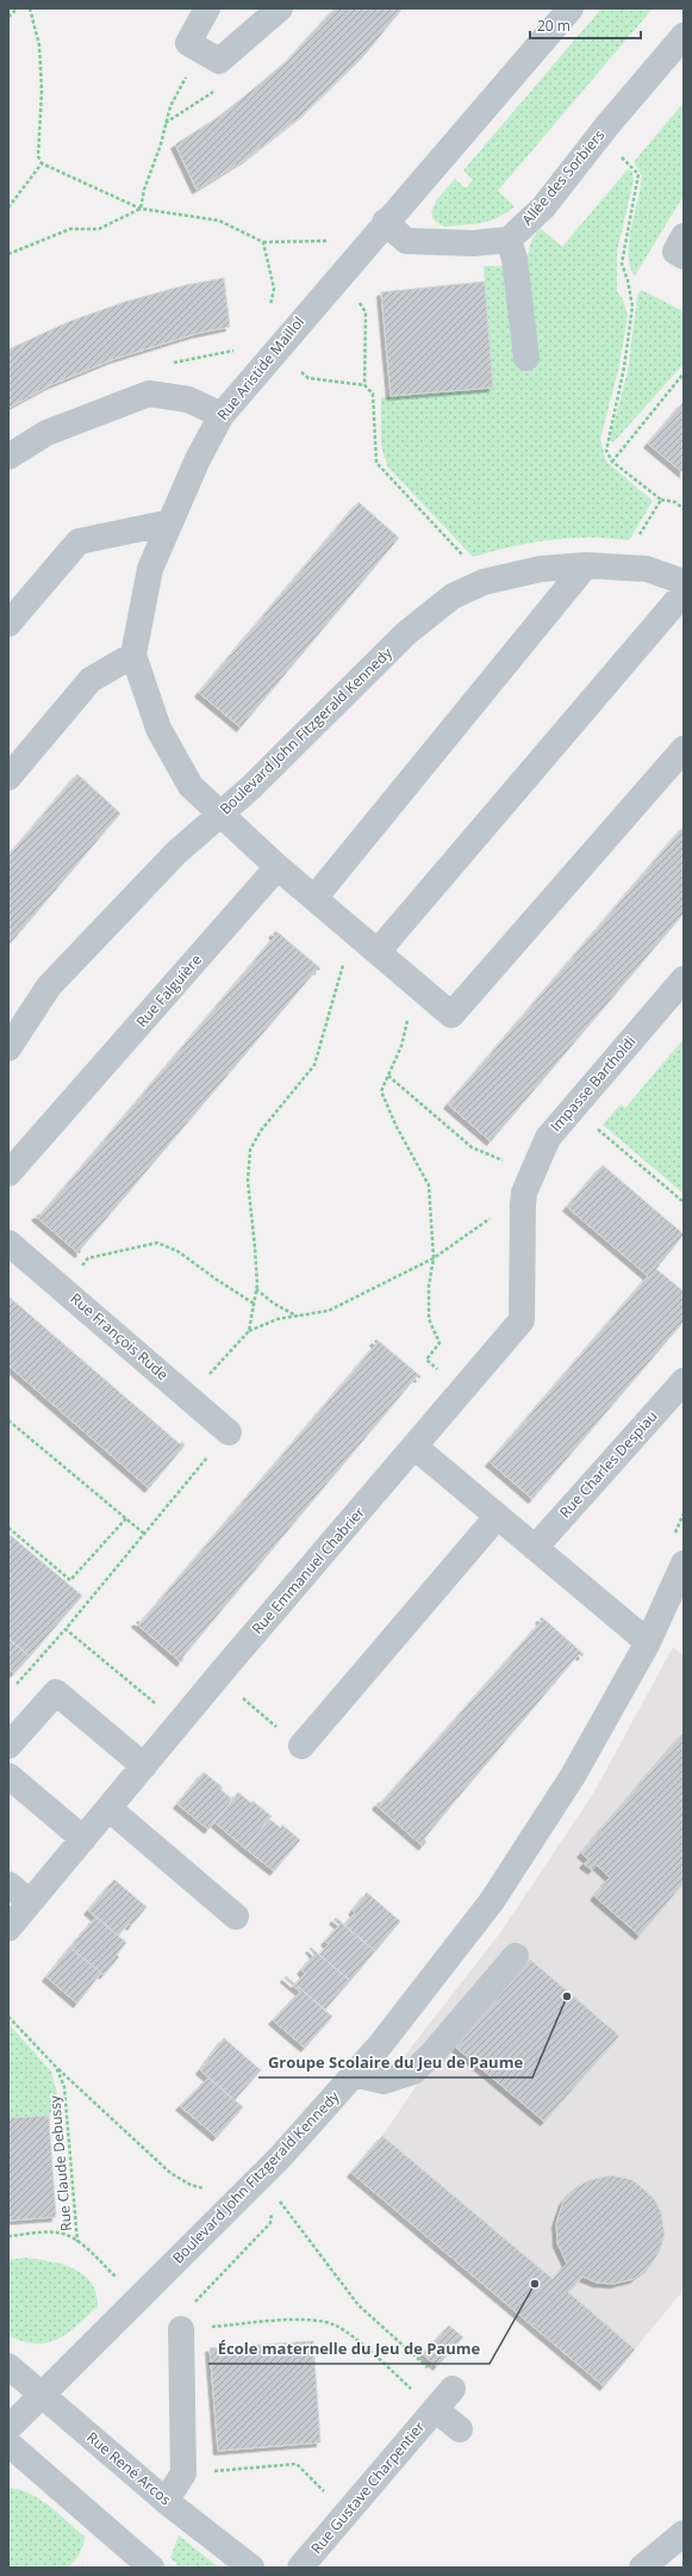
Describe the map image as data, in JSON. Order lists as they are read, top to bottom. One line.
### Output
{"streets":{"street":["Allée des Sorbiers","Rue Aristide Maillol","Boulevard John Fitzgerald Kennedy","Rue Falguière","Impasse Bartholdi","Rue François Rude","Rue Charles Despiau","Rue Emmanuel Chabrier","Rue René Arcos","Rue Gustave Charpentier"],"path":["Rue Claude Debussy"]},"crossings":[["Rue Aristide Maillol","Boulevard John Fitzgerald Kennedy"],["Boulevard John Fitzgerald Kennedy","Rue Claude Debussy"],["Boulevard John Fitzgerald Kennedy","Rue René Arcos"],["Impasse Bartholdi","Rue Emmanuel Chabrier"]],"places":["Groupe Scolaire du Jeu de Paume","École maternelle du Jeu de Paume"],"scale_bar":"20 m"}
